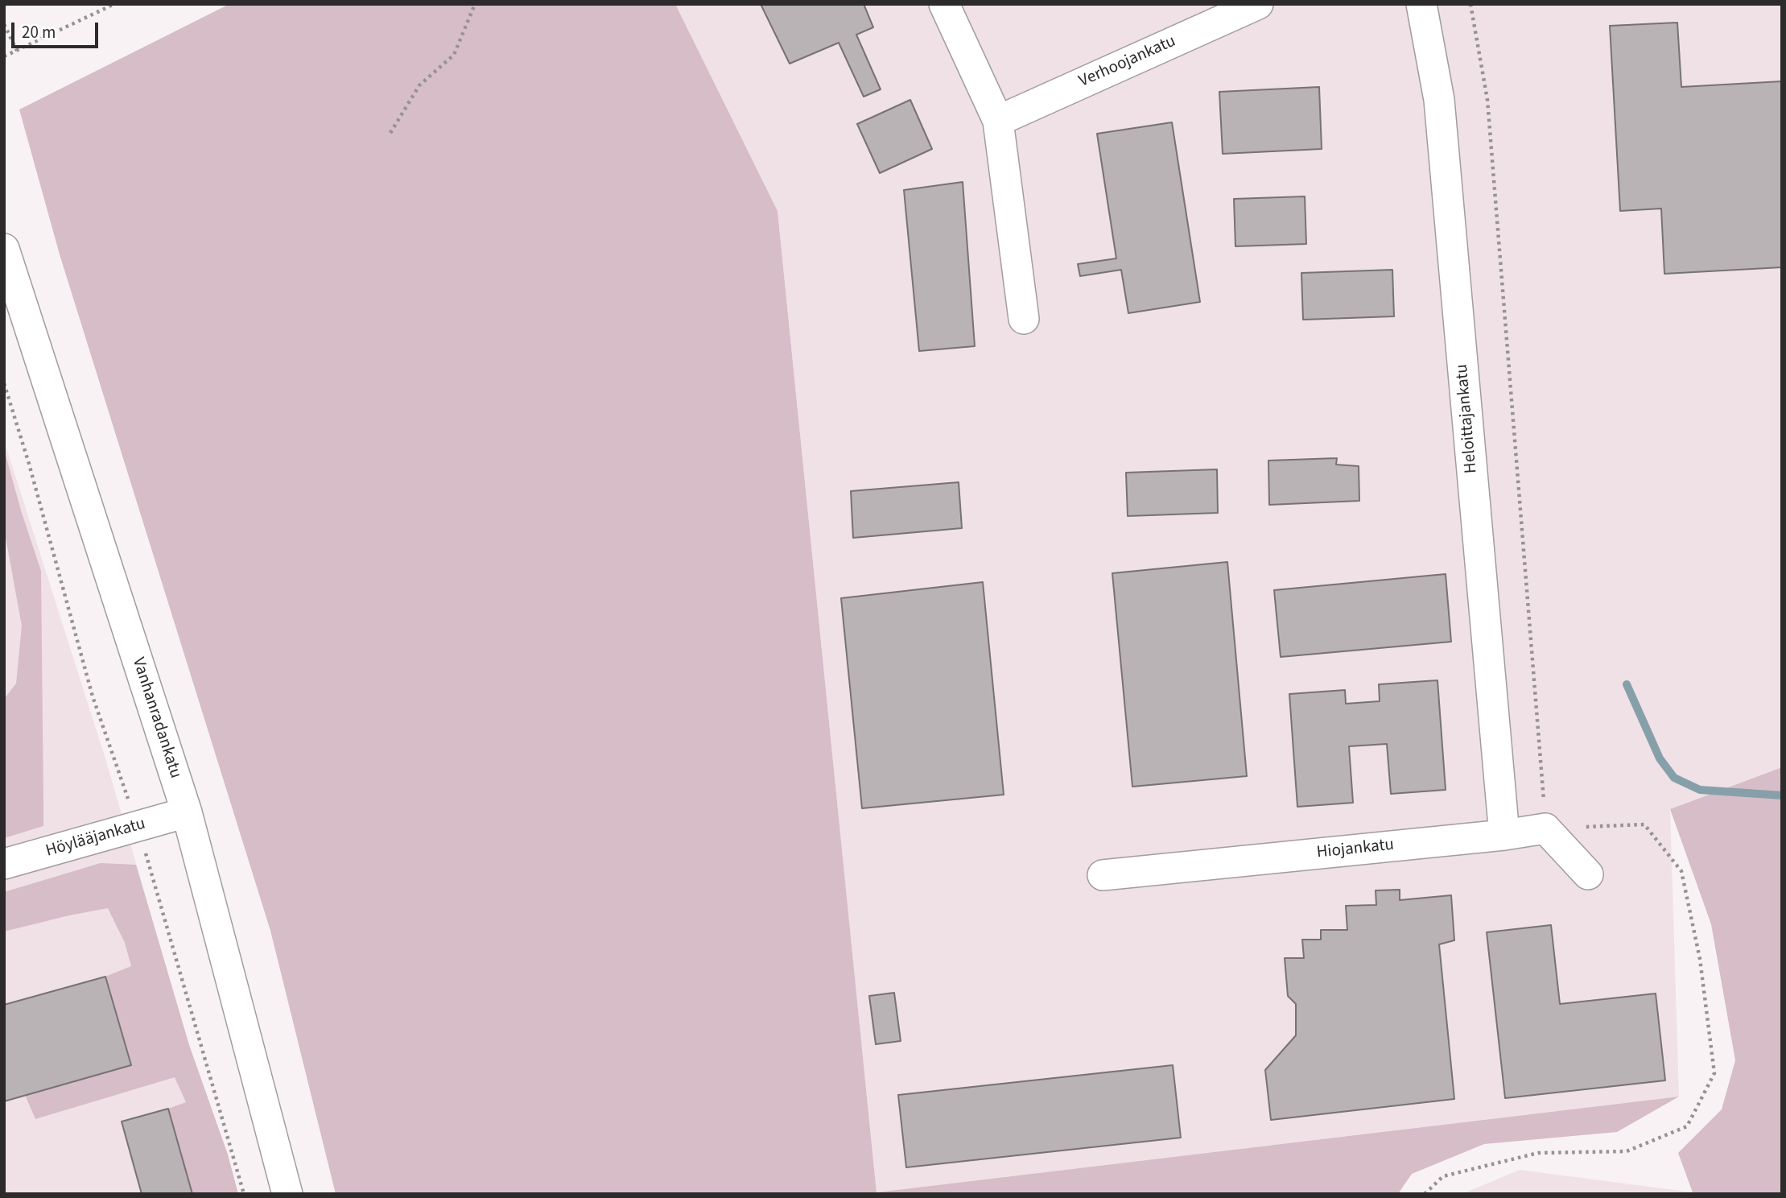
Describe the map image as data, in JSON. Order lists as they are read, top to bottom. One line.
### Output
{"streets":{"street":["Verhoojankatu","Heloittajankatu","Vanhanradankatu","Höylääjankatu","Hiojankatu"]},"crossings":[["Heloittajankatu","Hiojankatu"],["Vanhanradankatu","Höylääjankatu"]],"scale_bar":"20 m"}
